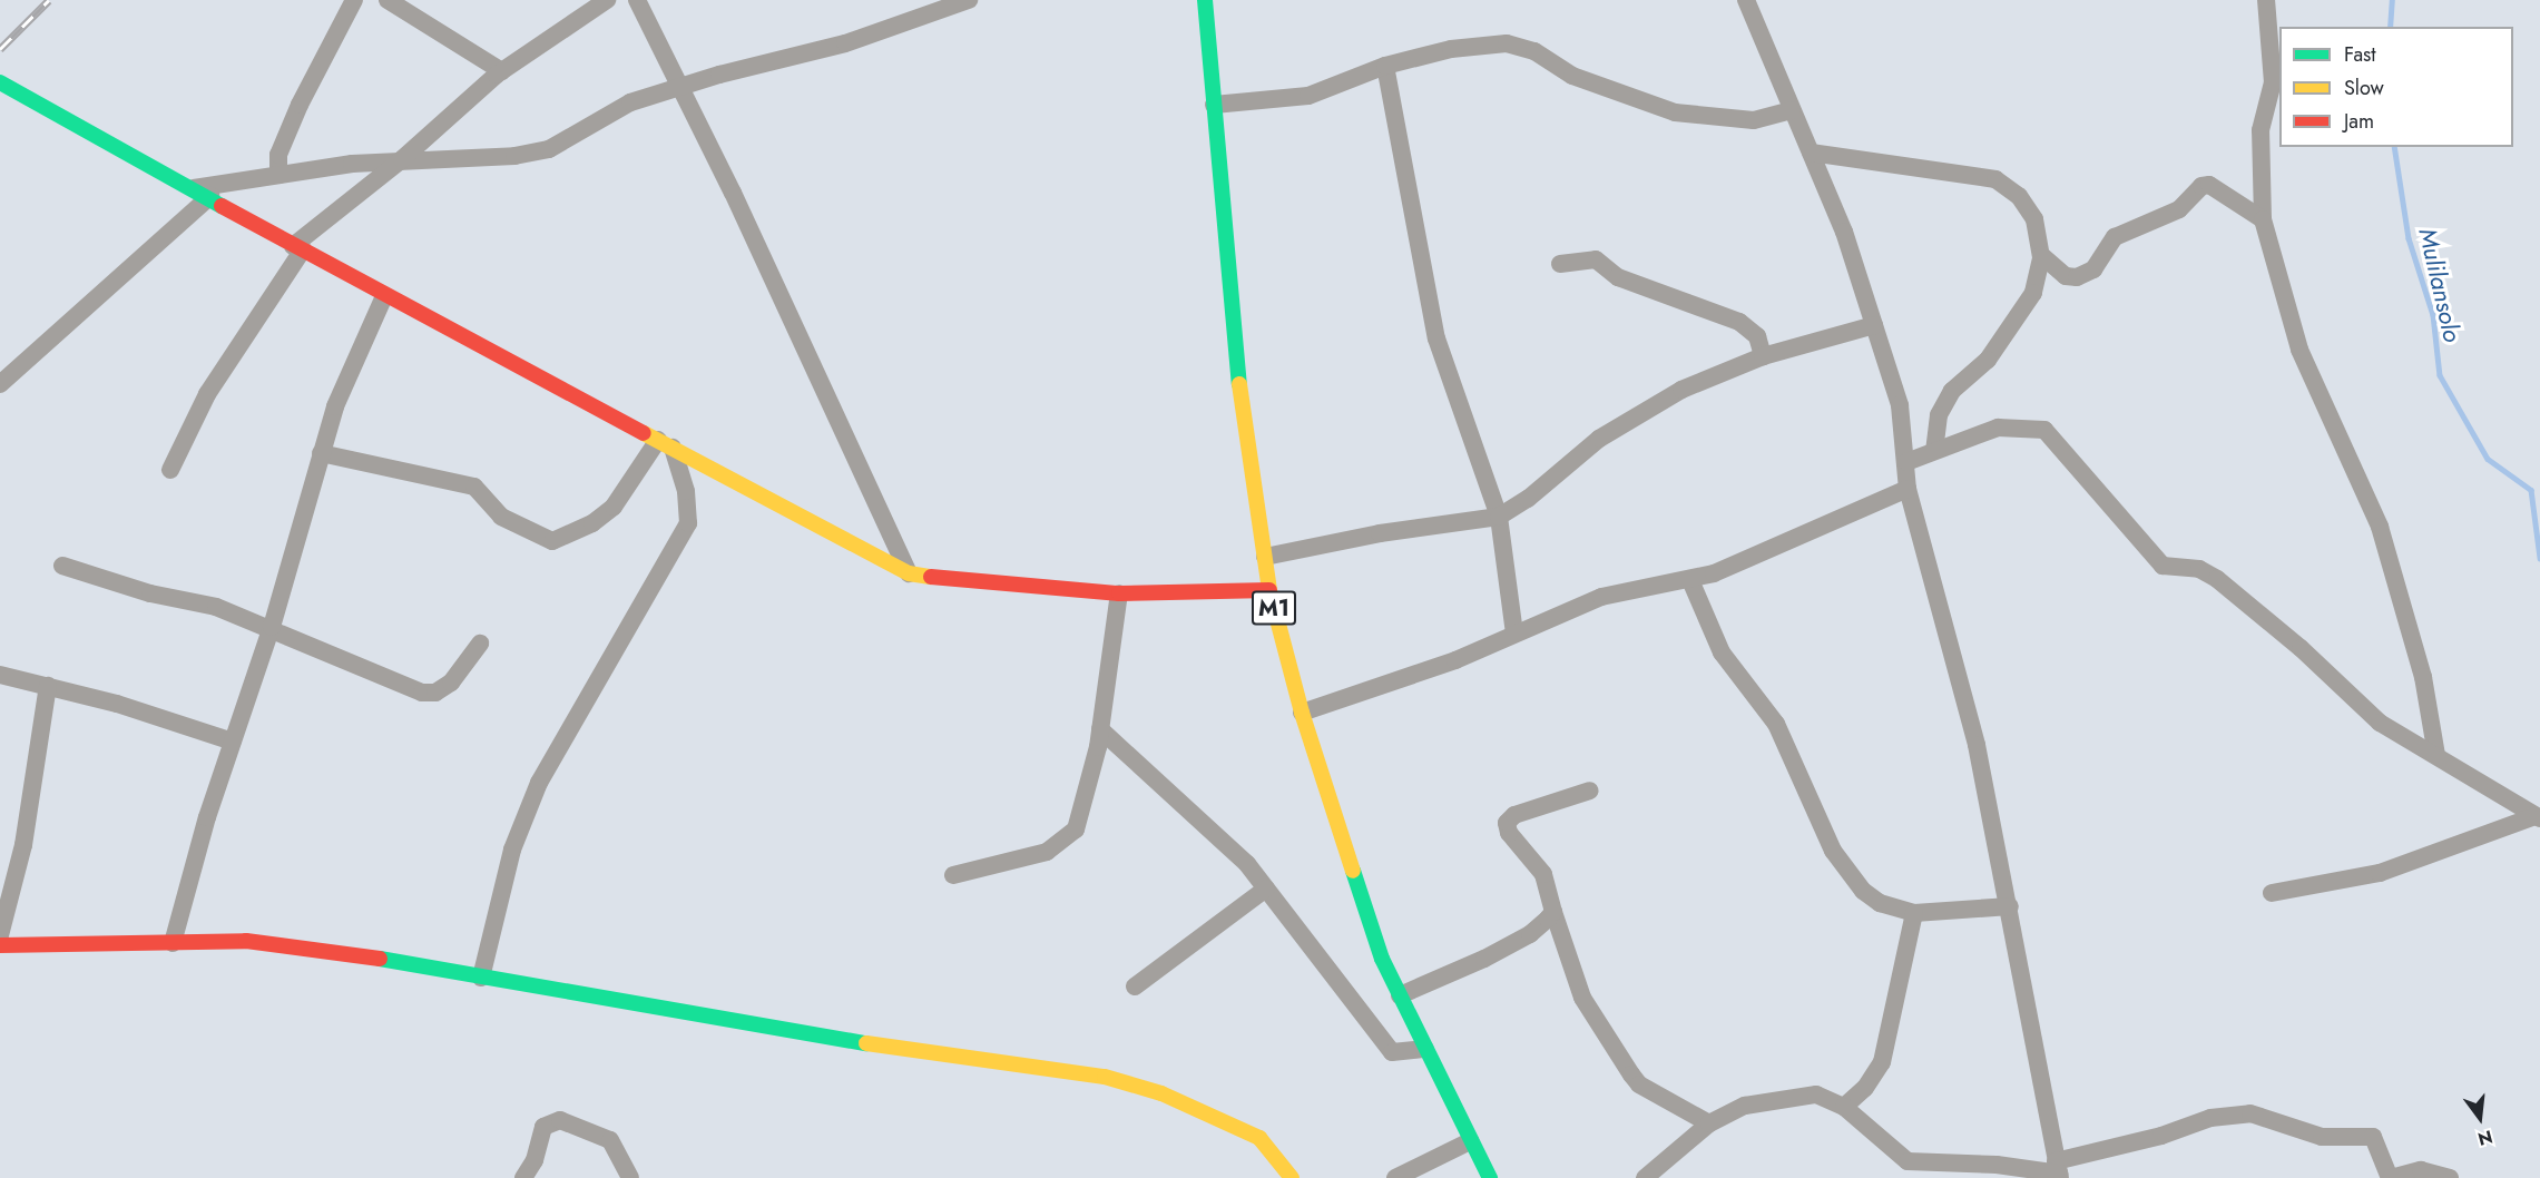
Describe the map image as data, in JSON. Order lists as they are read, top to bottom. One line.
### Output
{"streets":{"street":["M1"]},"water":["Mulilansolo"],"legend":["Fast","Slow","Jam"],"north":"bottom"}
